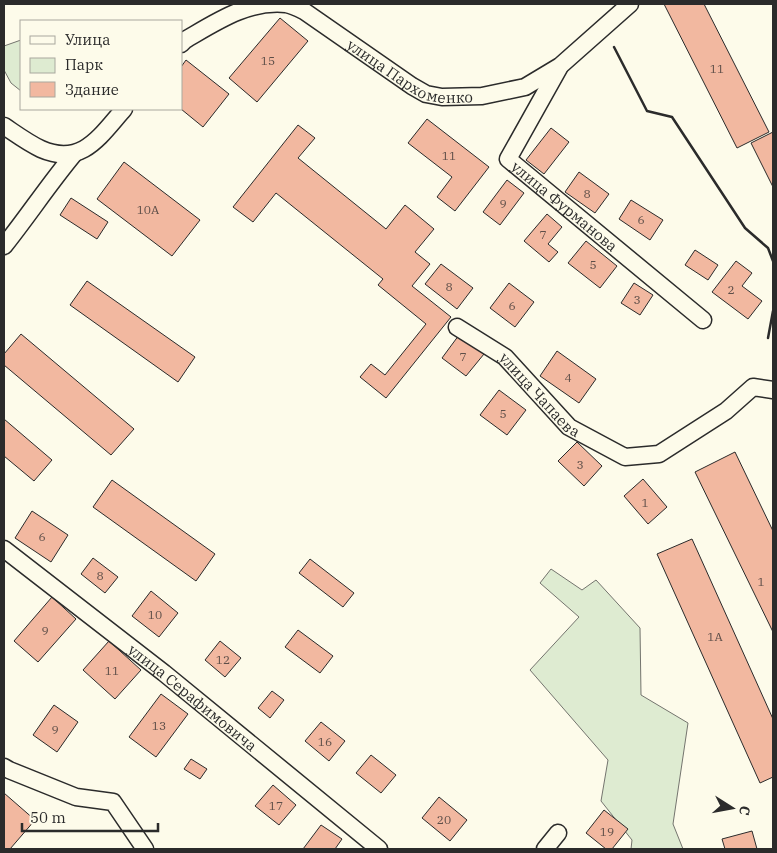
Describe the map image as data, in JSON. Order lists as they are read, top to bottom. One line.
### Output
{"streets":{"street":["улица Пархоменко","улица Фурманова","улица Чапаева","улица Серафимовича"]},"crossings":[["улица Пархоменко","улица Фурманова"]],"house_numbers":["15","11","11","8","9","10А","6","7","5","8","2","3","6","7","4","5","3","1","6","8","1","10","9","1А","12","11","13","9","16","17","20","19"],"legend":["Улица","Парк","Здание"],"scale_bar":"50 m","north":"right"}
